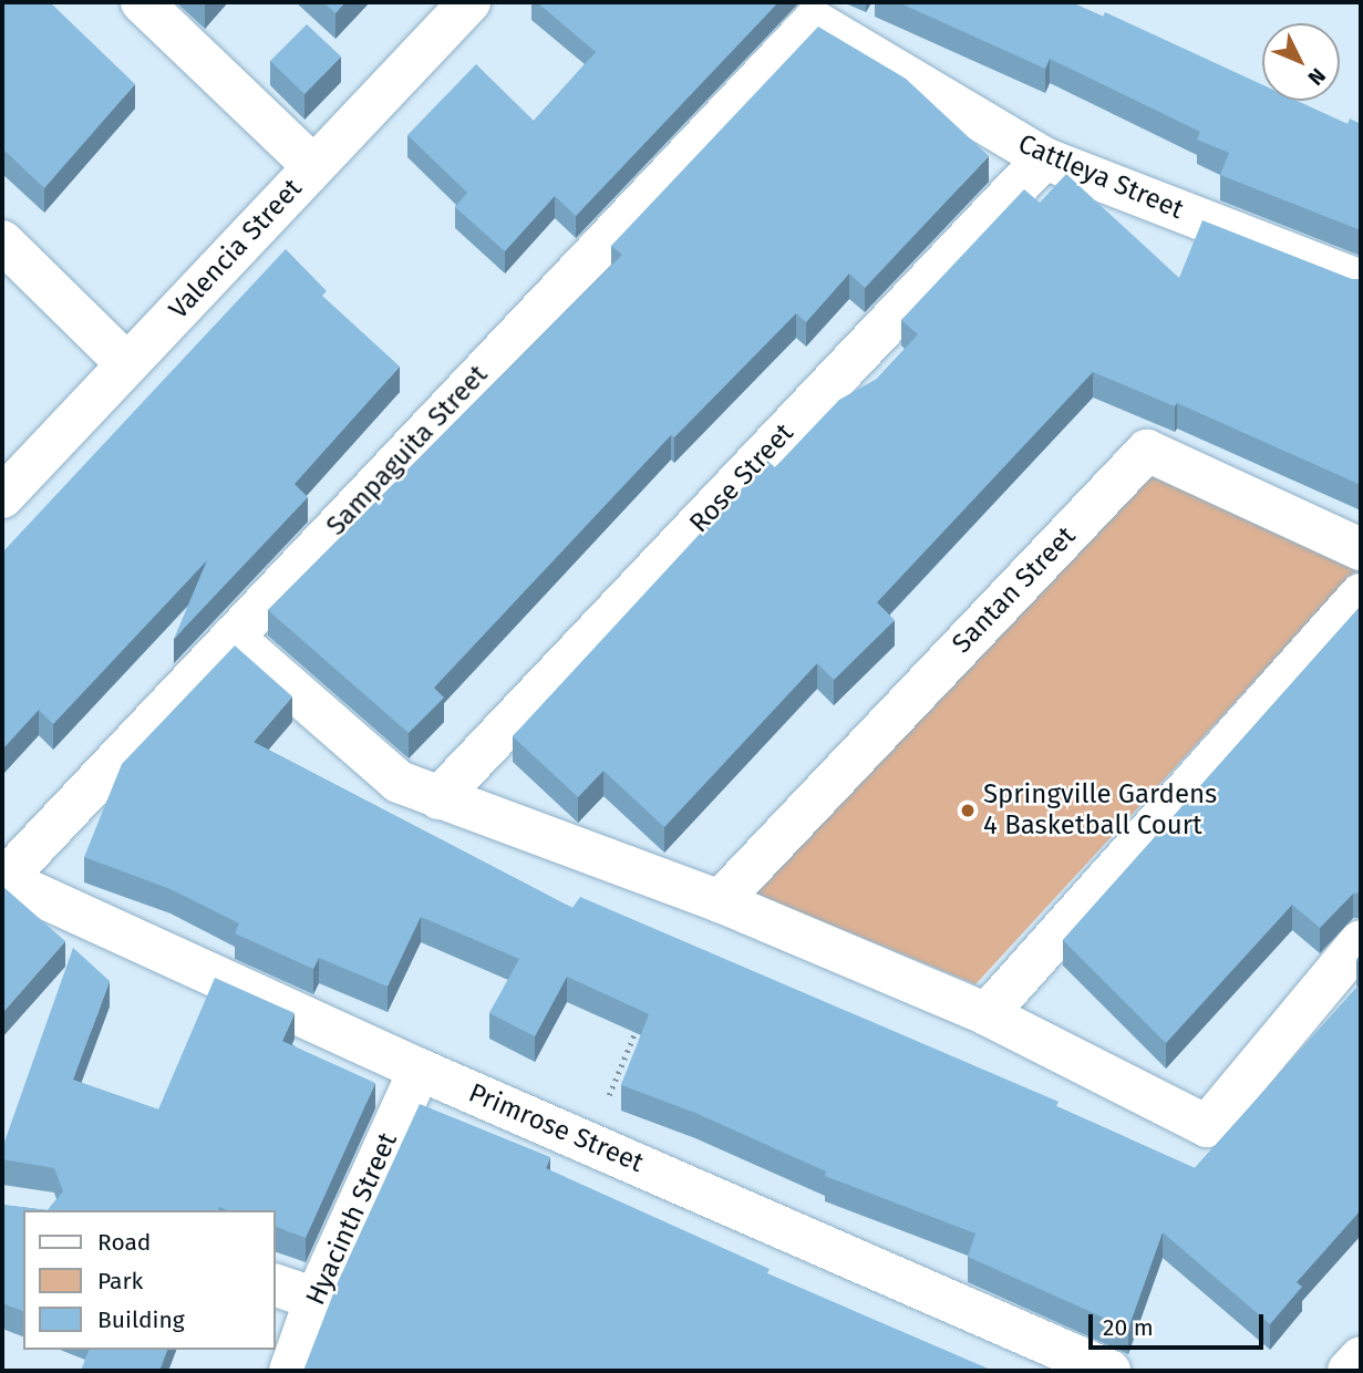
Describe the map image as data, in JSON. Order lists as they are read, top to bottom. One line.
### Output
{"streets":{"street":["Cattleya Street","Valencia Street","Sampaguita Street","Rose Street","Santan Street","Primrose Street","Hyacinth Street"]},"crossings":[["Cattleya Street","Sampaguita Street"],["Cattleya Street","Rose Street"],["Sampaguita Street","Primrose Street"],["Primrose Street","Hyacinth Street"]],"places":["Springville Gardens 4 Basketball Court"],"legend":["Road","Park","Building"],"scale_bar":"20 m","north":"bottom right"}
